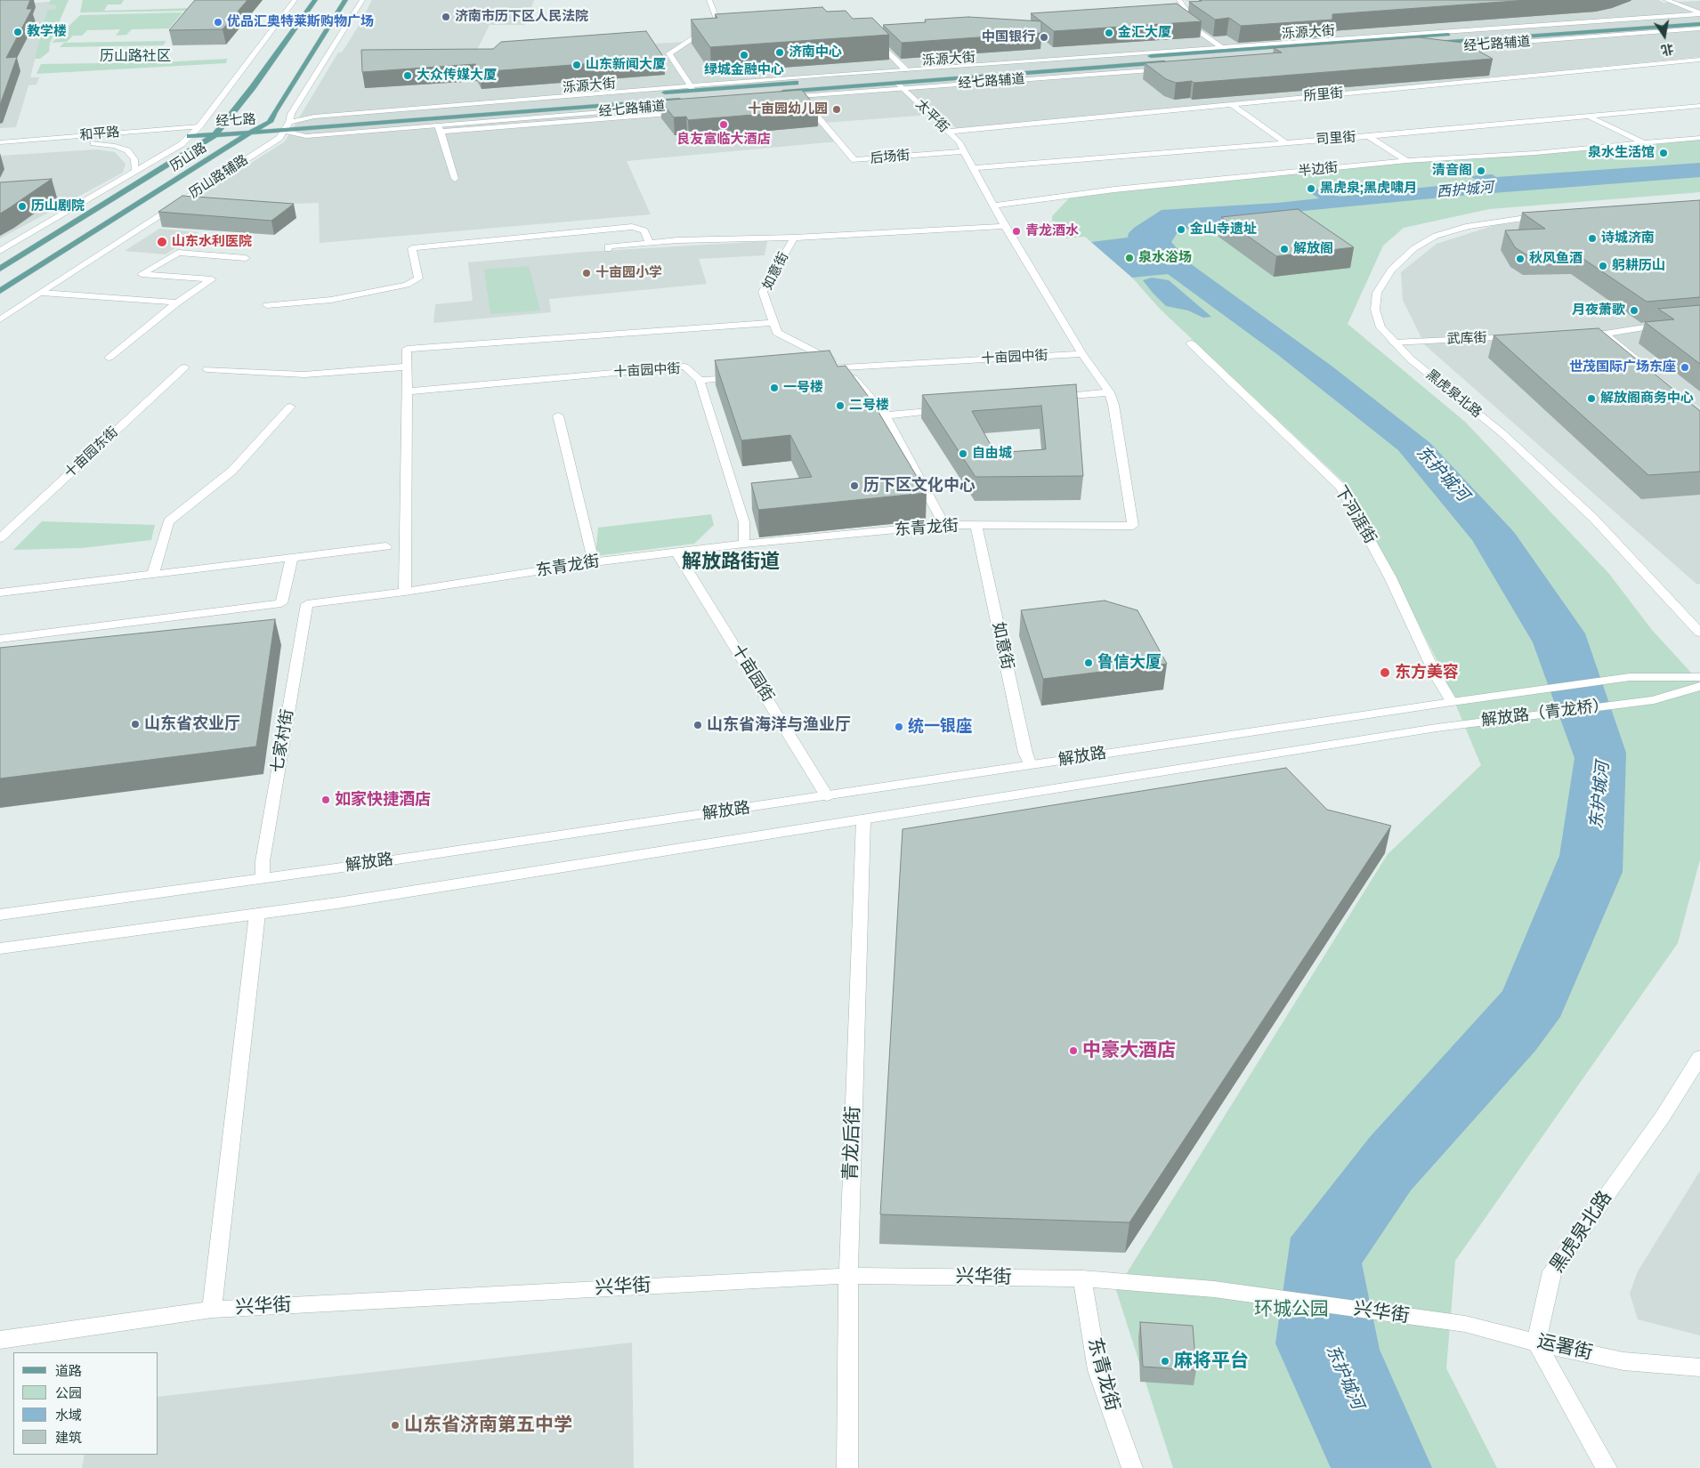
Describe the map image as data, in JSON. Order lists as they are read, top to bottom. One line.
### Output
{"streets":{"main road":["泺源大街","经七路","历山路"],"street":["经七路辅道","所里街","太平街","和平路","司里街","后场街","半边街","历山路辅路","如意街","武库街","十亩园中街","黑虎泉北路","十亩园东街","下河涯街","东青龙街","十亩园街","解放路（青龙桥）","七家村街","解放路","青龙后街","兴华街","运署街"]},"crossings":[["泺源大街","经七路辅道"],["泺源大街","太平街"],["泺源大街","经七路"],["泺源大街","后场街"],["泺源大街","历山路辅路"],["经七路辅道","太平街"],["经七路辅道","历山路"],["经七路辅道","后场街"],["经七路辅道","历山路辅路"],["所里街","太平街"],["太平街","后场街"],["太平街","东青龙街"],["经七路","历山路"],["经七路","历山路辅路"],["和平路","历山路"],["司里街","东青龙街"],["历山路","历山路辅路"],["后场街","东青龙街"],["半边街","东青龙街"],["如意街","十亩园中街"],["如意街","东青龙街"],["如意街","解放路"],["武库街","黑虎泉北路"],["十亩园中街","东青龙街"],["黑虎泉北路","运署街"],["下河涯街","解放路（青龙桥）"],["下河涯街","解放路"],["东青龙街","十亩园街"],["东青龙街","七家村街"],["东青龙街","兴华街"],["十亩园街","解放路"],["解放路（青龙桥）","解放路"],["七家村街","解放路"],["解放路","青龙后街"],["解放路","兴华街"],["青龙后街","兴华街"],["兴华街","运署街"]],"districts":["历山路社区","解放路街道"],"water":["西护城河","东护城河"],"parks":["环城公园"],"places":["济南市历下区人民法院","优品汇奥特莱斯购物广场","教学楼","金汇大厦","中国银行","济南中心","绿城金融中心","山东新闻大厦","大众传媒大厦","十亩园幼儿园","良友富临大酒店","泉水生活馆","清音阁","黑虎泉;黑虎啸月","历山剧院","金山寺遗址","青龙酒水","诗城济南","山东水利医院","解放阁","泉水浴场","秋风鱼酒","躬耕历山","十亩园小学","月夜萧歌","世茂国际广场东座","一号楼","解放阁商务中心","二号楼","自由城","历下区文化中心","鲁信大厦","东方美容","山东省农业厅","山东省海洋与渔业厅","统一银座","如家快捷酒店","中豪大酒店","麻将平台","山东省济南第五中学"],"legend":["道路","公园","水域","建筑"],"north":"bottom"}
